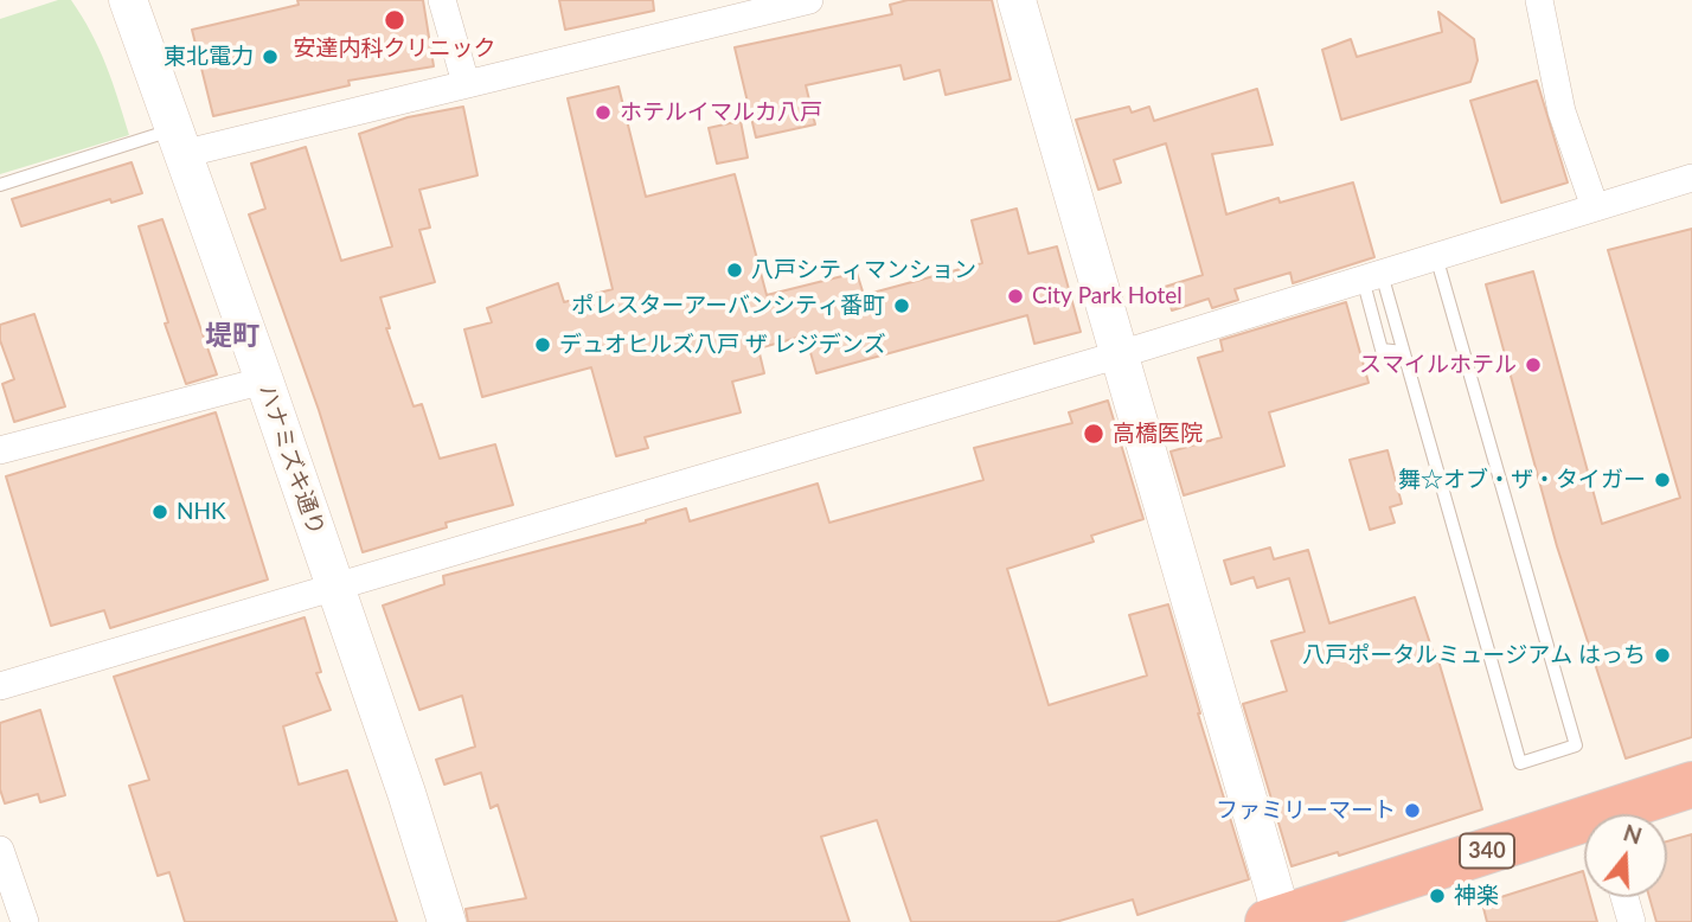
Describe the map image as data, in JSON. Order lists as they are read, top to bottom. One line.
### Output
{"streets":{"highway":["340"],"street":["ハナミズキ通り"]},"districts":["堤町"],"places":["安達内科クリニック","東北電力","ホテルイマルカ八戸","八戸シティマンション","City Park Hotel","ポレスターアーバンシティ番町","デュオヒルズ八戸 ザ レジデンズ","スマイルホテル","高橋医院","舞☆オブ・ザ・タイガー","NHK","八戸ポータルミュージアム はっち","ファミリーマート","神楽"],"north":"top"}
